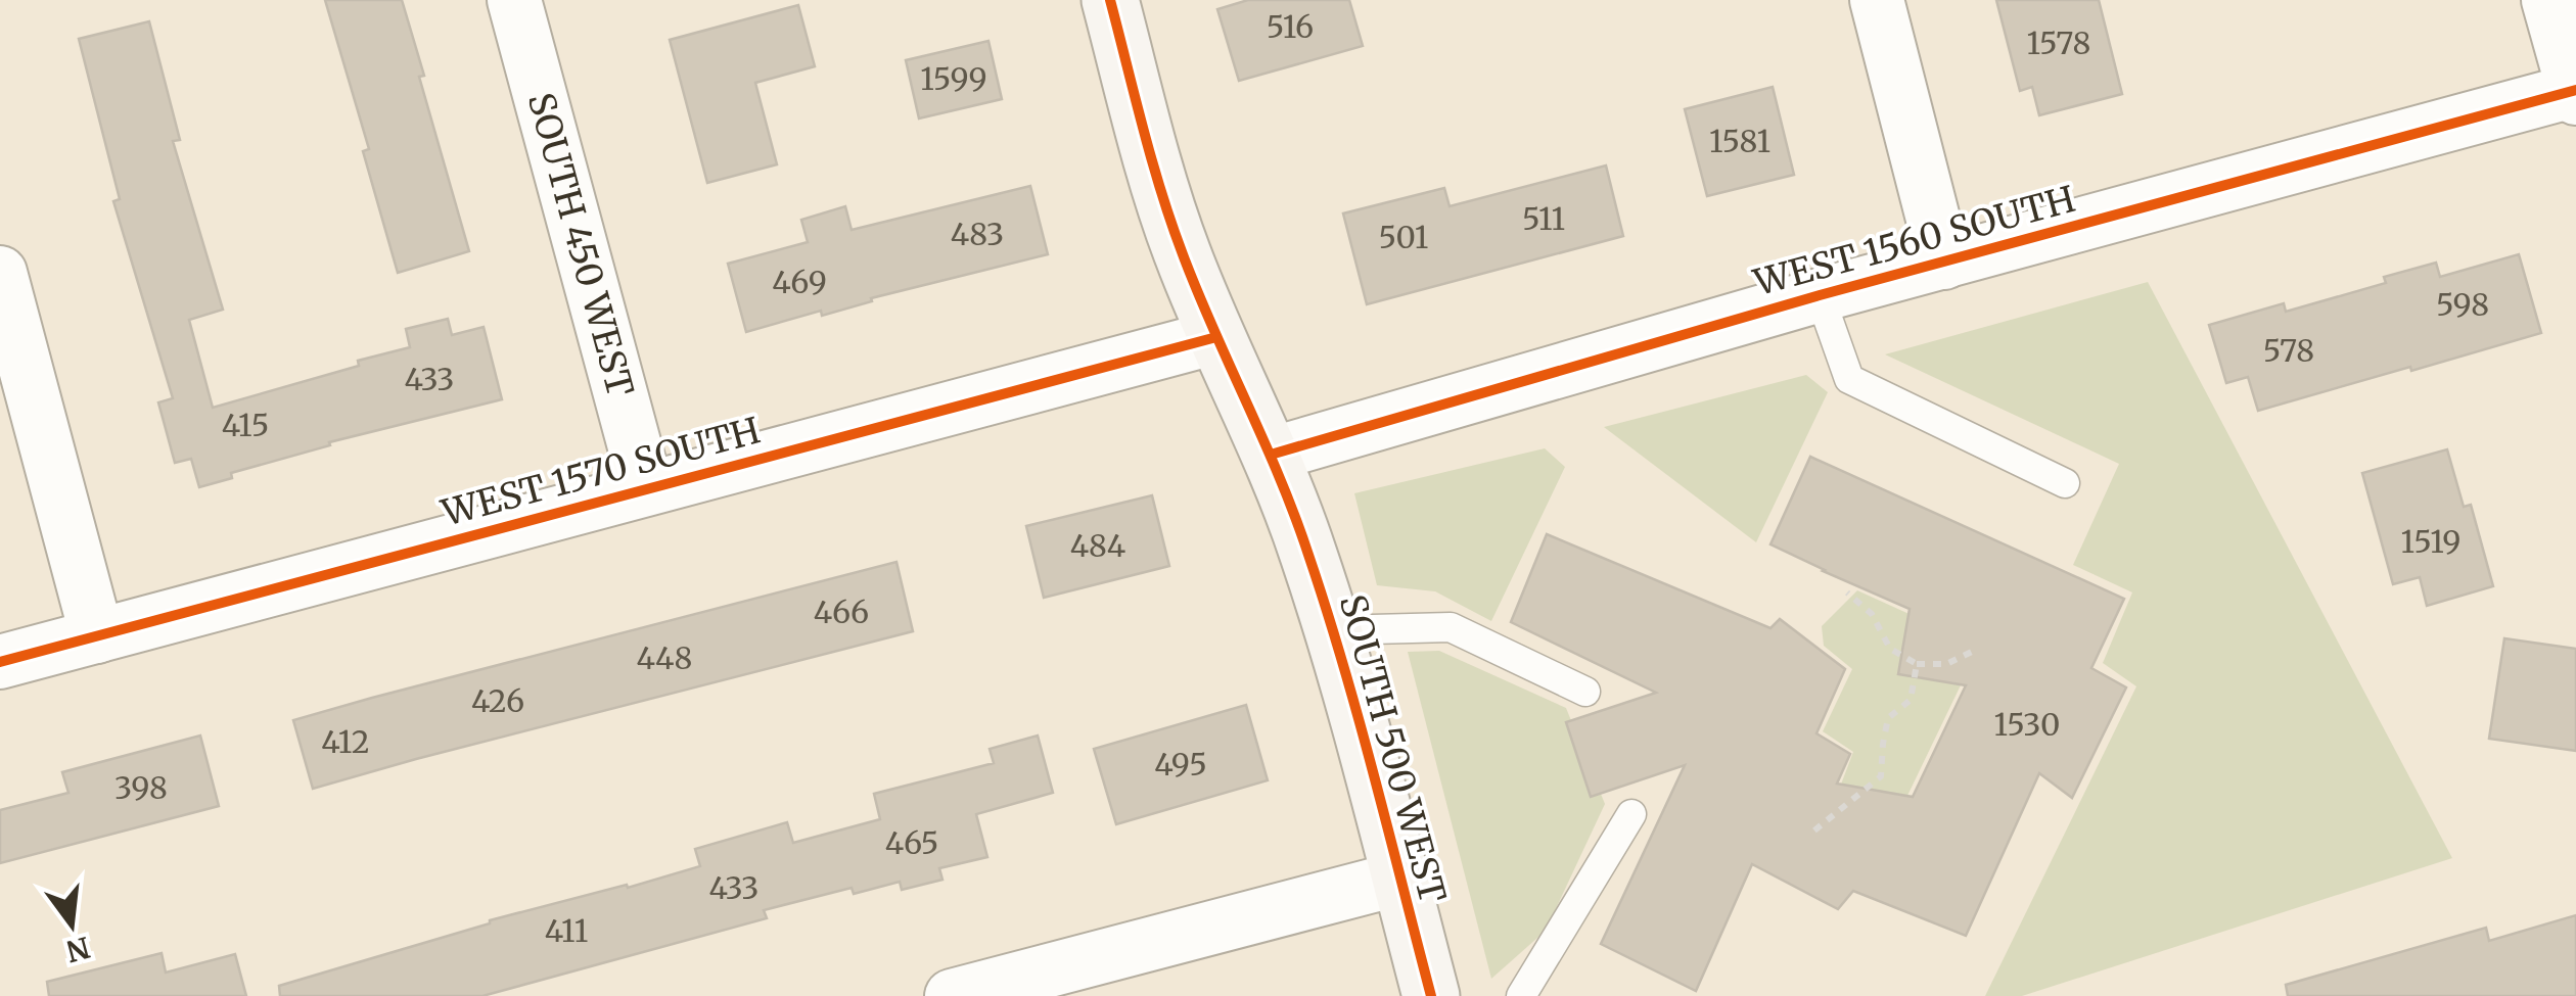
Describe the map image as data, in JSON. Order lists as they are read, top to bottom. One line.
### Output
{"streets":{"main road":["SOUTH 500 WEST"],"street":["WEST 1560 SOUTH","SOUTH 450 WEST","WEST 1570 SOUTH"]},"crossings":[["WEST 1560 SOUTH","SOUTH 500 WEST"],["SOUTH 450 WEST","WEST 1570 SOUTH"],["WEST 1570 SOUTH","SOUTH 500 WEST"]],"house_numbers":["516","1578","1599","1581","511","483","501","469","598","578","433","415","1519","484","466","448","426","1530","412","495","398","465","433","411"],"north":"bottom"}
